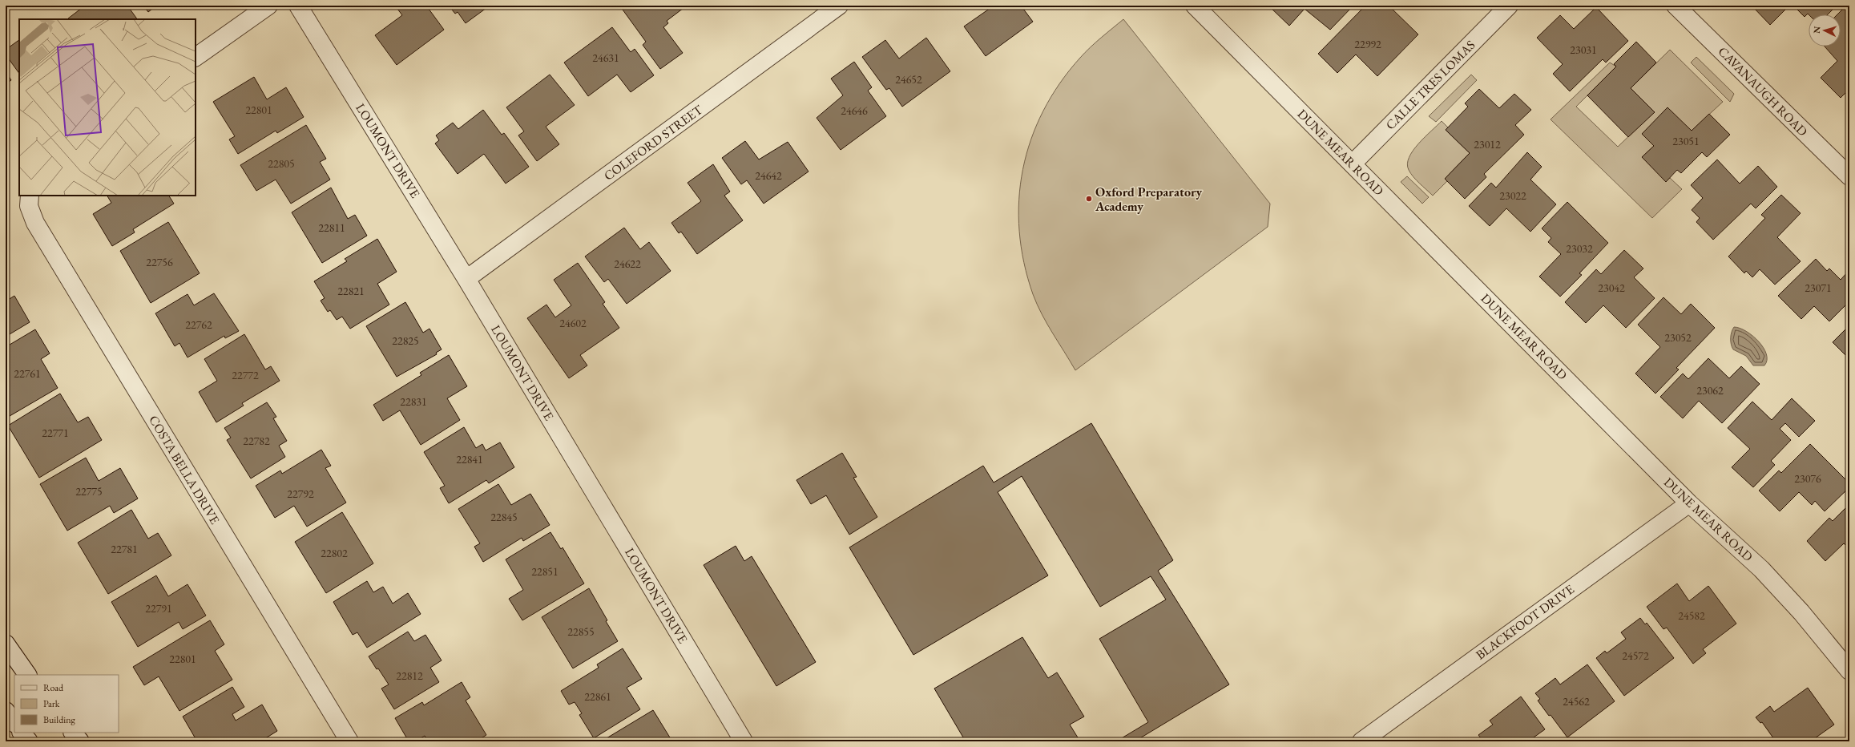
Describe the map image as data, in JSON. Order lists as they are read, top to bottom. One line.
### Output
{"streets":{"street":["CALLE TRES LOMAS","CAVANAUGH ROAD","COLEFORD STREET","LOUMONT DRIVE","DUNE MEAR ROAD","COSTA BELLA DRIVE","BLACKFOOT DRIVE"]},"crossings":[["CALLE TRES LOMAS","DUNE MEAR ROAD"],["COLEFORD STREET","LOUMONT DRIVE"],["DUNE MEAR ROAD","BLACKFOOT DRIVE"]],"places":["Oxford Preparatory Academy"],"house_numbers":["22992","23031","24631","24652","22801","24646","23051","23012","22805","24642","23022","22811","23032","22756","24622","23042","23071","22821","24602","22762","23052","22825","22761","22772","23062","22831","22771","22782","22841","23076","22775","22792","22845","22781","22802","22851","22791","24582","22855","24572","22801","22812","22861","24562"],"legend":["Road","Park","Building"],"north":"left"}
